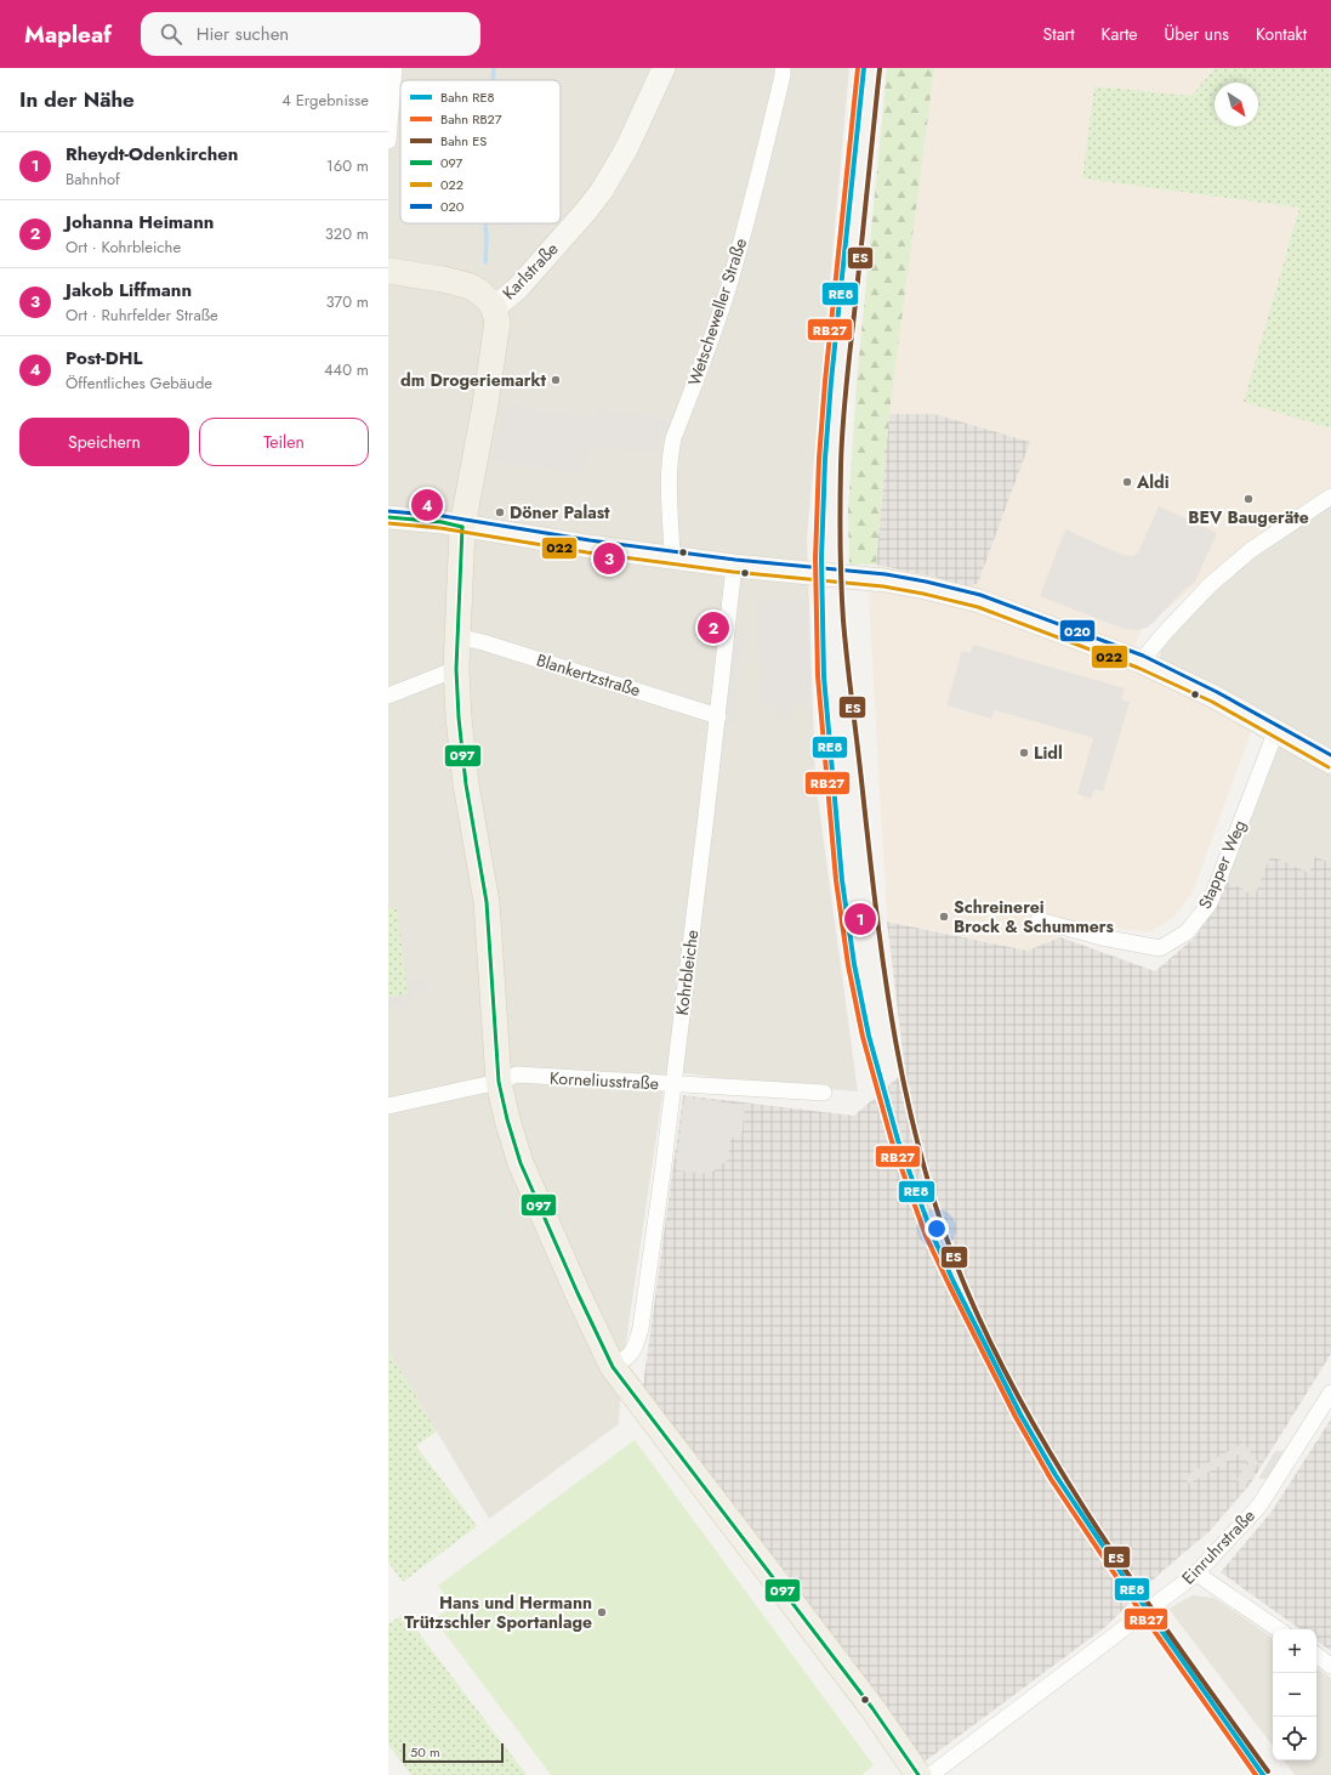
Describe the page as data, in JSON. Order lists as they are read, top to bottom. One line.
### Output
{"streets":{"main road":["Karlstraße"],"street":["Wetscheweller Straße","Blankertzstraße","Stapper Weg","Kohrbleiche","Korneliusstraße","Einruhrstraße"]},"crossings":[["Karlstraße","Blankertzstraße"],["Karlstraße","Kohrbleiche"],["Karlstraße","Korneliusstraße"],["Blankertzstraße","Kohrbleiche"],["Kohrbleiche","Korneliusstraße"]],"places":["dm Drogeriemarkt","Aldi","BEV Baugeräte","Döner Palast","Lidl","Schreinerei Brock & Schummers","Hans und Hermann Trützschler Sportanlage"],"lines":["rail line RE8","rail line RB27","rail line ES","transit line 020","transit line 097","transit line 022"],"legend":["Bahn RE8","Bahn RB27","Bahn ES","097","022","020"],"scale_bar":"50 m","north":"bottom right","page":{"header":"Mapleaf","search":"Hier suchen","nav":["Start","Karte","Über uns","Kontakt"],"heading":["In der Nähe","4 Ergebnisse"],"list":[{"mark":"1","name":"Rheydt-Odenkirchen","note":"Bahnhof","value":"160 m"},{"mark":"2","name":"Johanna Heimann","note":"Ort · Kohrbleiche","value":"320 m"},{"mark":"3","name":"Jakob Liffmann","note":"Ort · Ruhrfelder Straße","value":"370 m"},{"mark":"4","name":"Post-DHL","note":"Öffentliches Gebäude","value":"440 m"}],"buttons":["Speichern","Teilen"],"pins":["4","3","2","1"],"map_buttons":["+","−"],"scale":"50 m"}}
